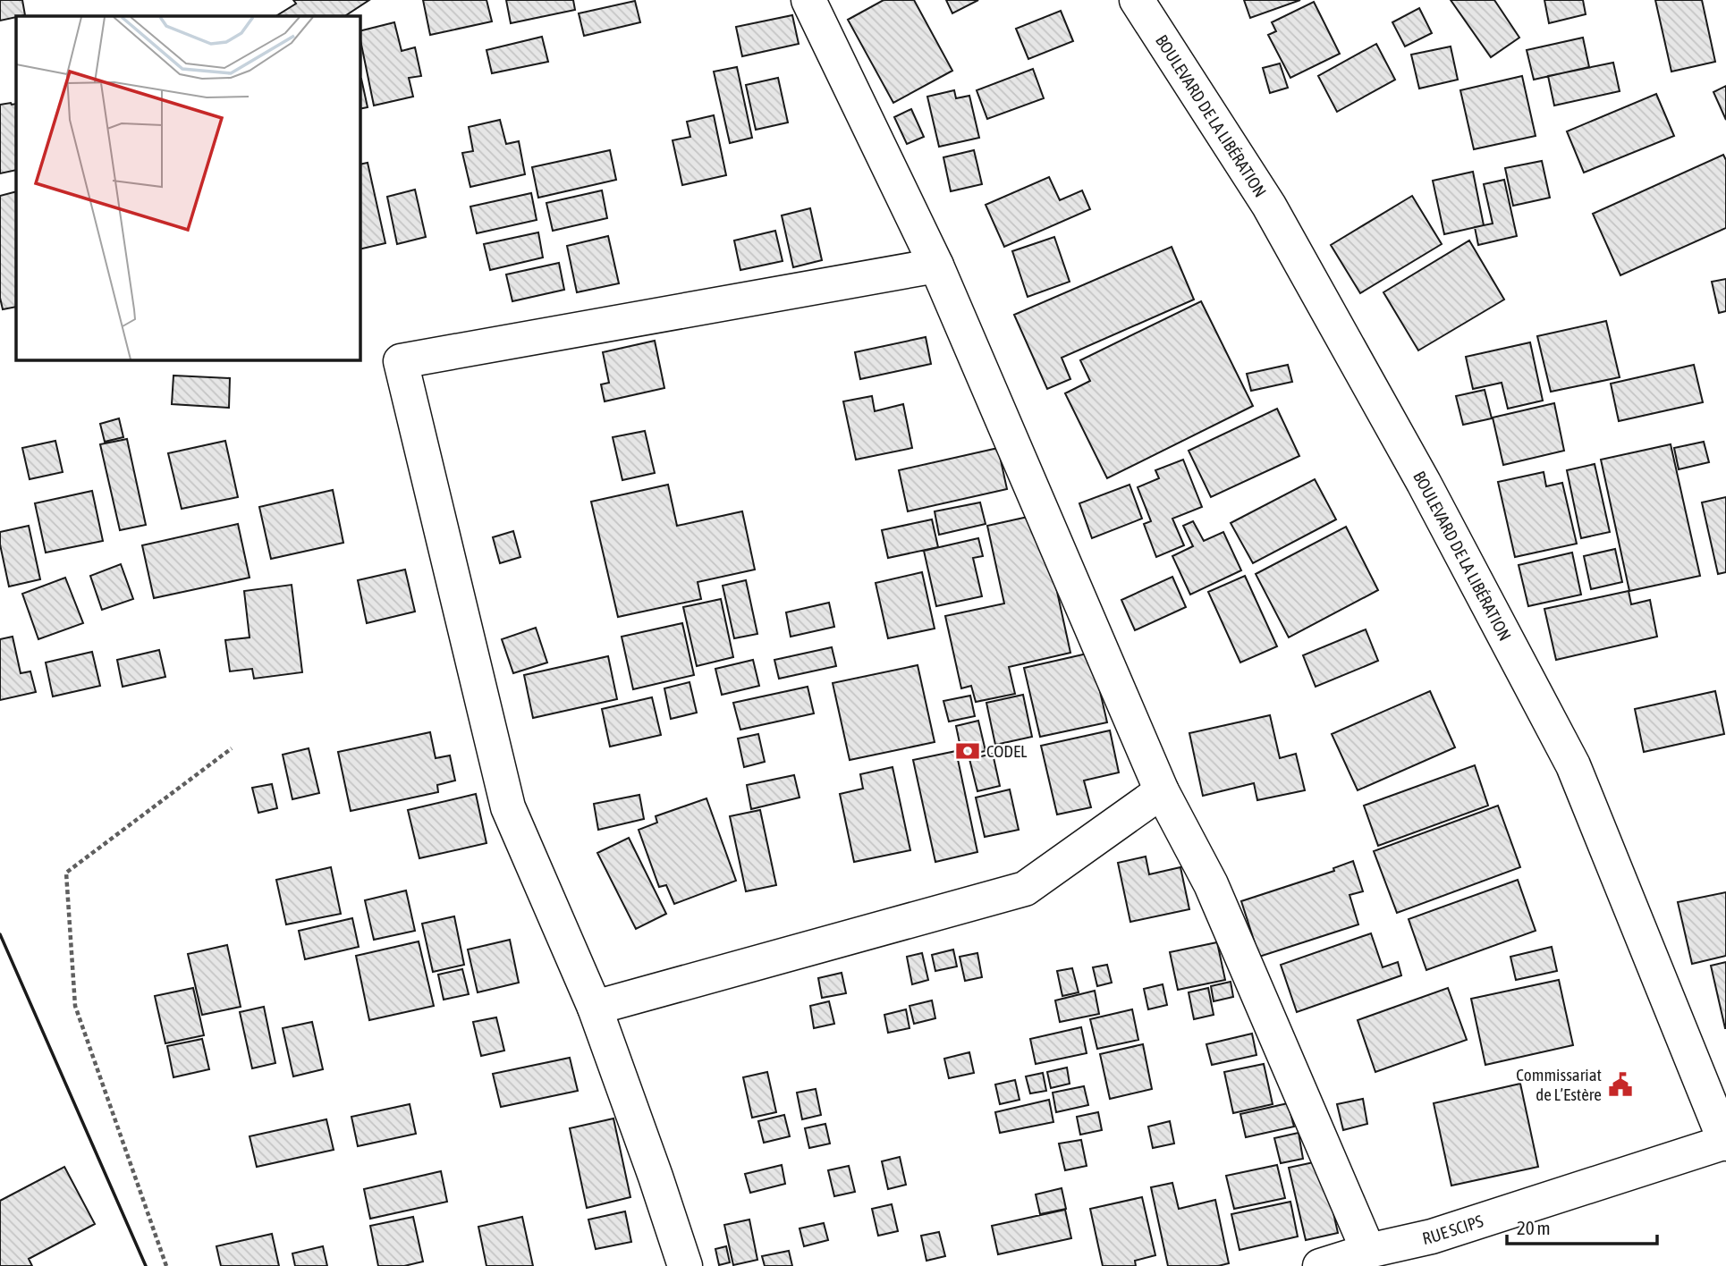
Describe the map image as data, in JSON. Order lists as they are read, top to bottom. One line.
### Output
{"streets":{"street":["BOULEVARD DE LA LIBÉRATION","RUE SCIPS"]},"crossings":[["BOULEVARD DE LA LIBÉRATION","RUE SCIPS"]],"places":{"bank":["CODEL"],"public building":["Commissariat de L’Estère"]},"scale_bar":"20 m"}
